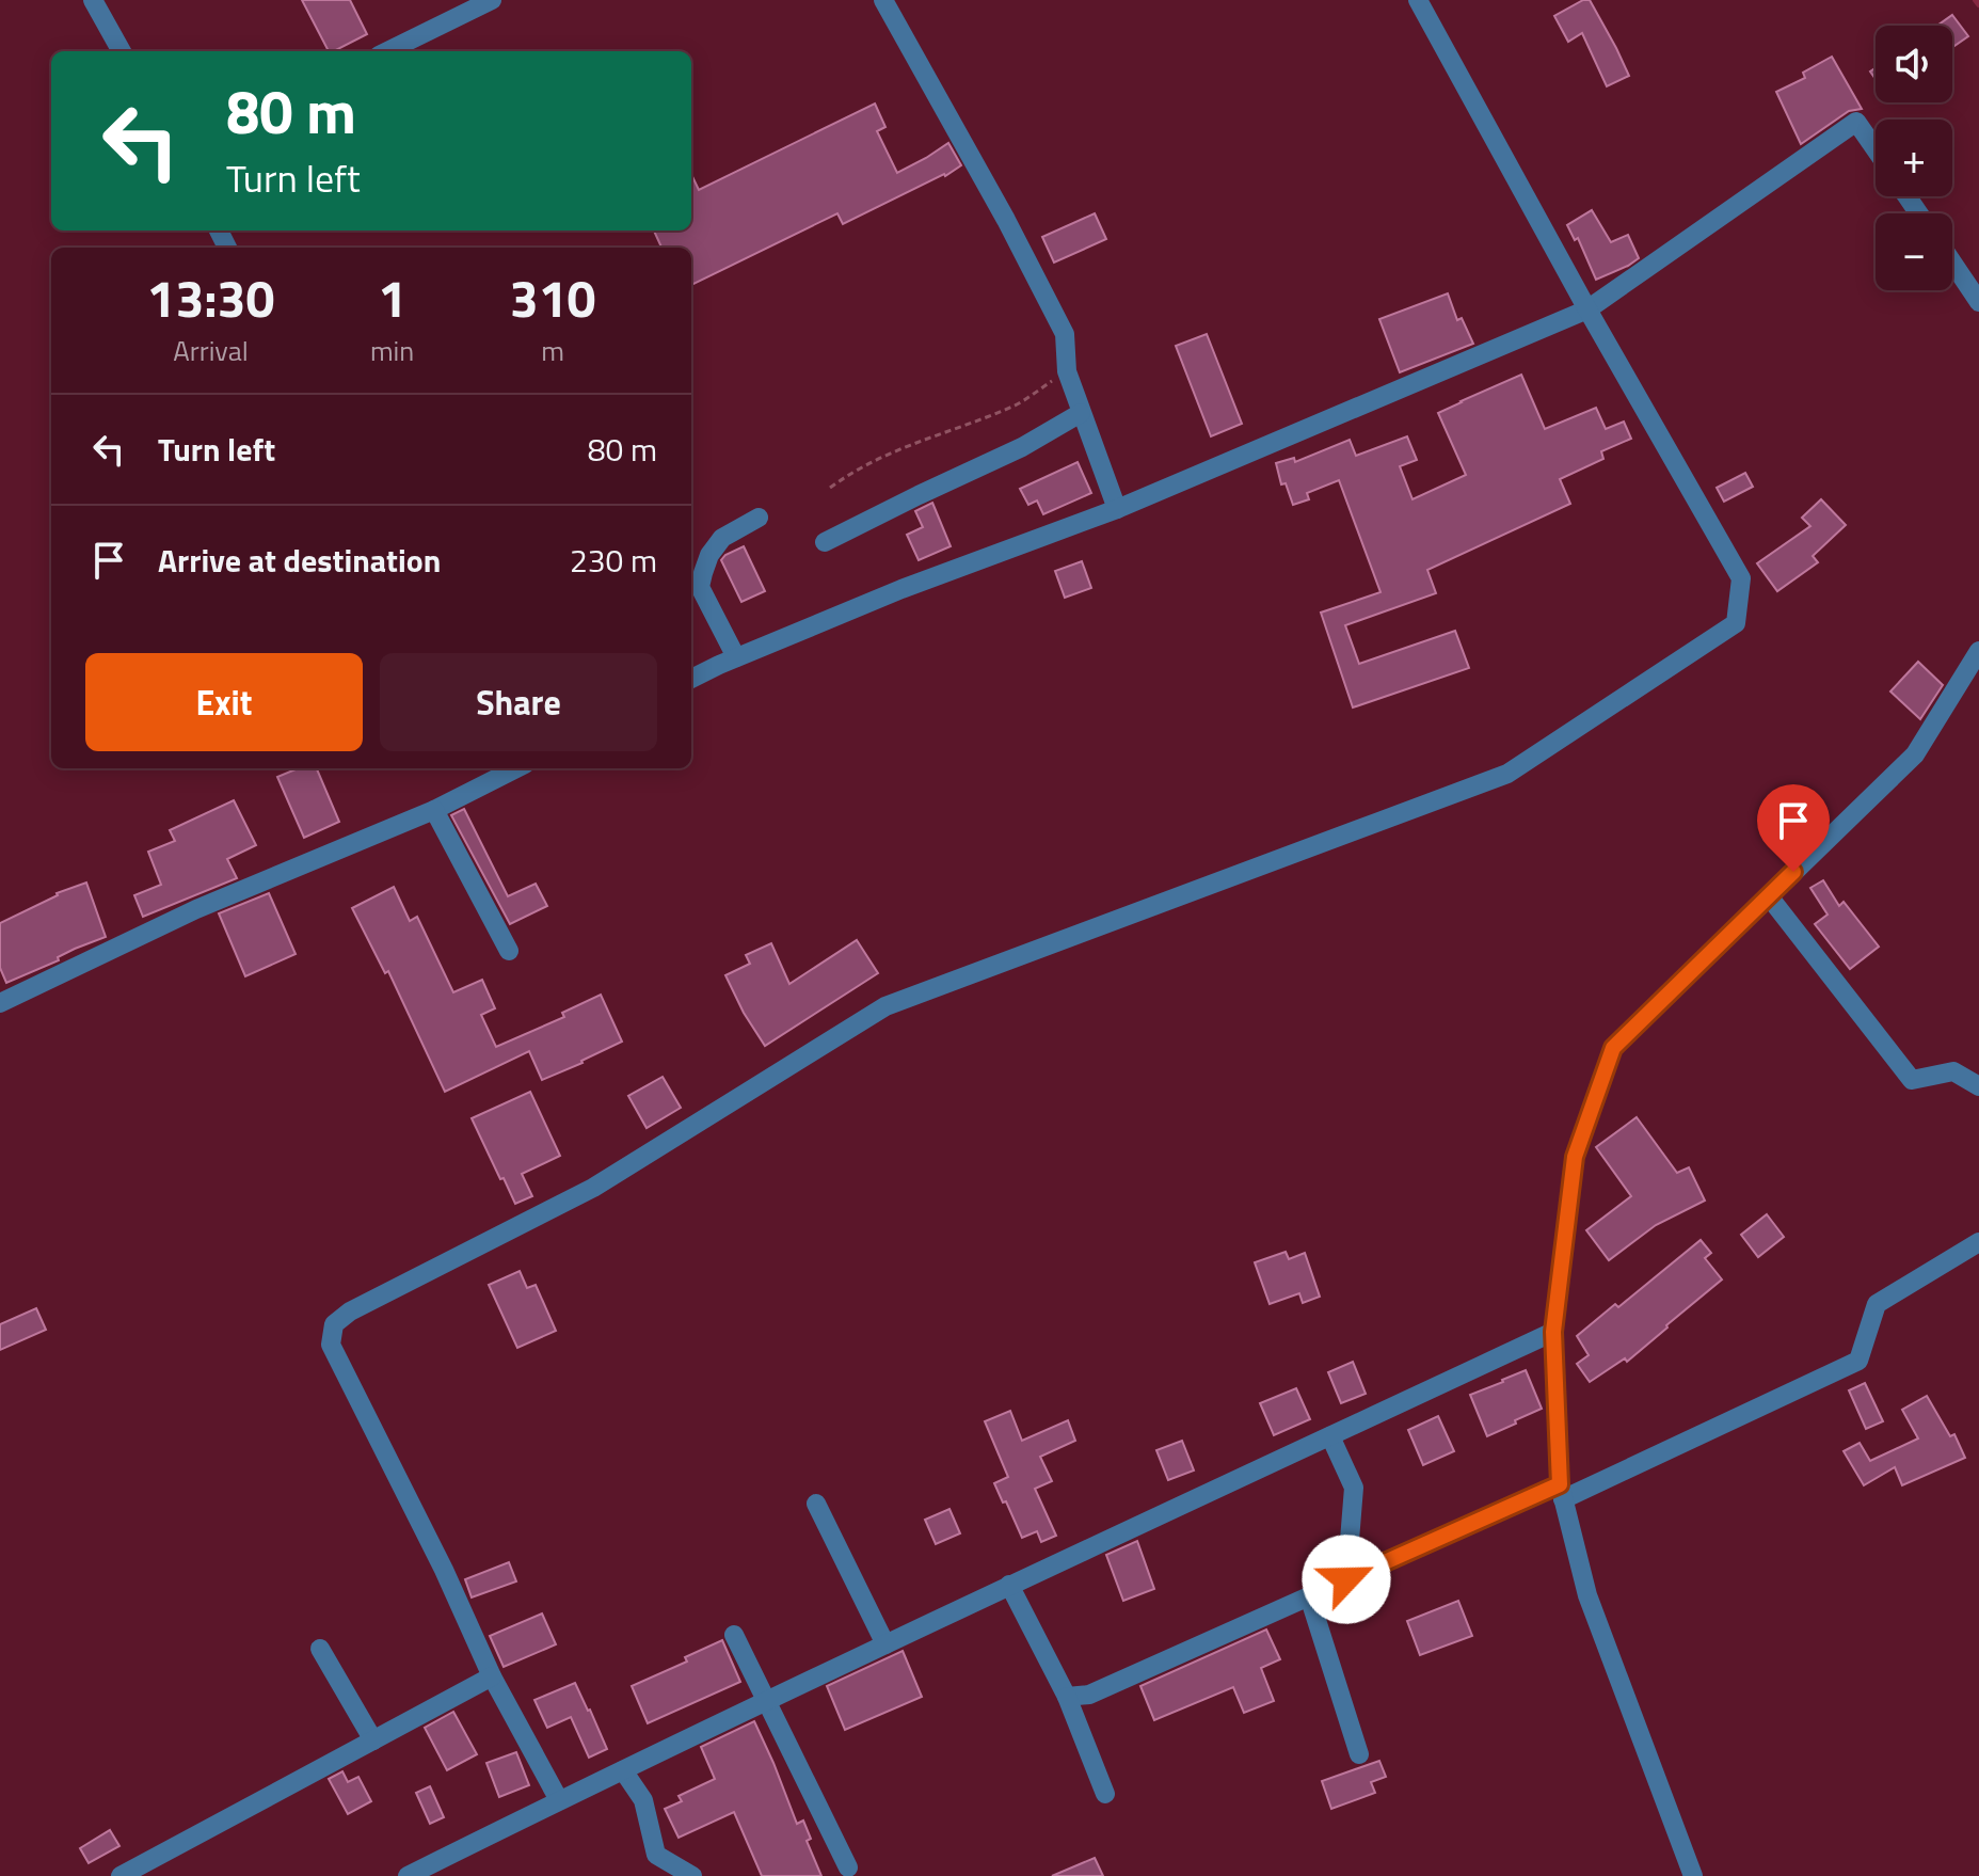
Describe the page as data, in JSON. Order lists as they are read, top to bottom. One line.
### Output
{"page":{"map_buttons":["+","−"],"turn":["80 m","Turn left"],"eta":["13:30","Arrival","1","min","310","m"],"list":[{"name":"Turn left","value":"80 m"},{"name":"Arrive at destination","value":"230 m"}],"buttons":["Exit","Share"]}}
